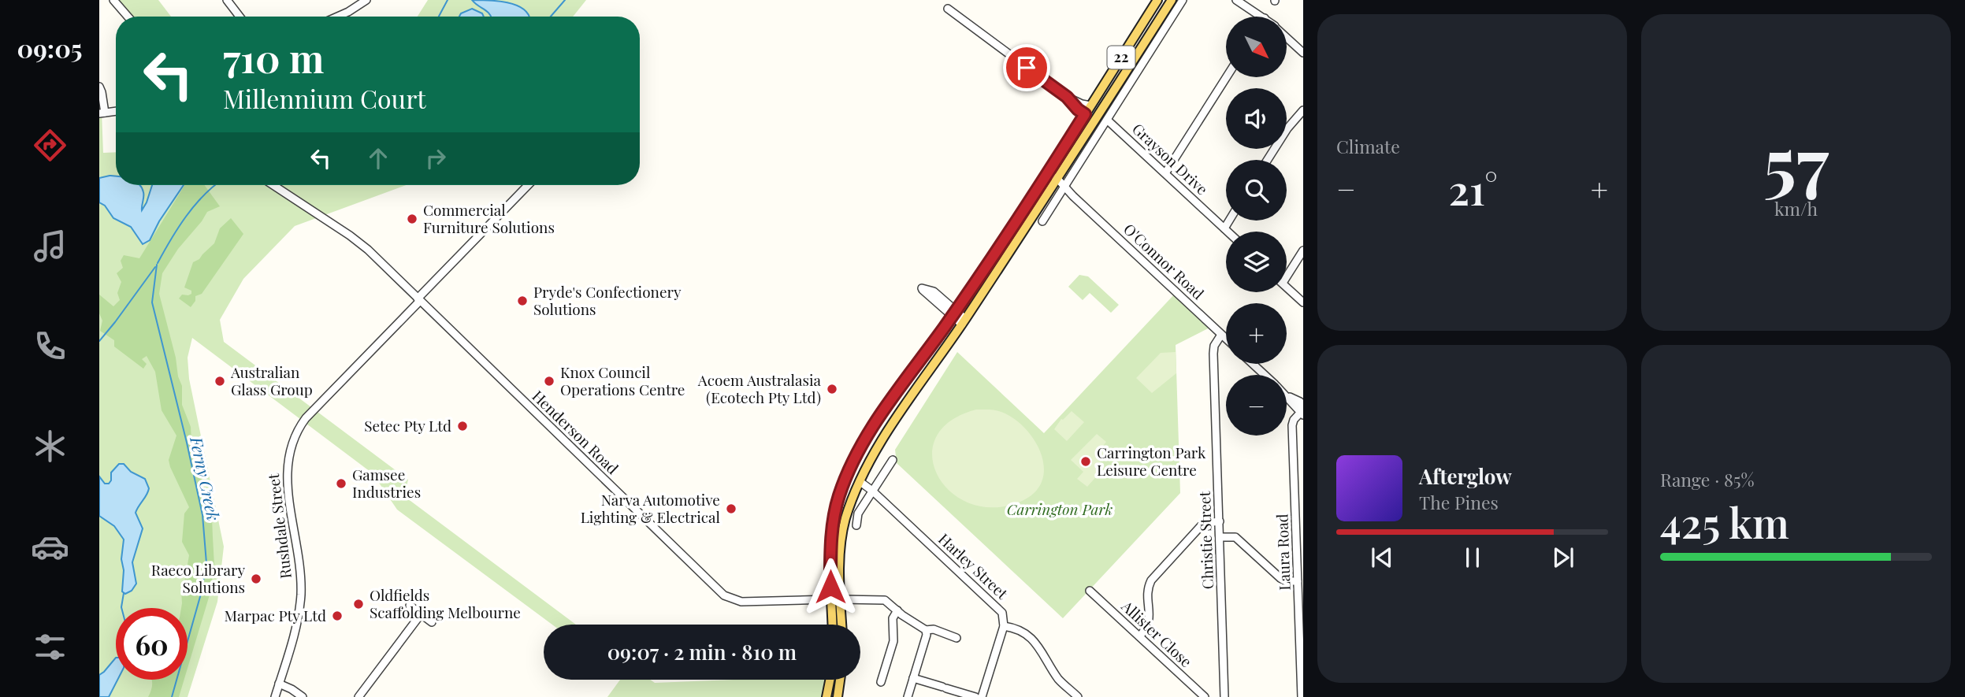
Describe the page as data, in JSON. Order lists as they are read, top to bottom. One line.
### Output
{"streets":{"main road":["22"],"street":["Grayson Drive","O'Connor Road","Henderson Road","Rushdale Street","Christie Street","Laura Road","Harley Street","Allister Close"]},"crossings":[["22","O'Connor Road"],["22","Henderson Road"],["22","Harley Street"],["O'Connor Road","Christie Street"],["Henderson Road","Rushdale Street"]],"water":["Ferny Creek"],"parks":["Carrington Park"],"places":["Commercial Furniture Solutions","Pryde's Confectionery Solutions","Australian Glass Group","Knox Council Operations Centre","Acoem Australasia (Ecotech Pty Ltd)","Setec Pty Ltd","Carrington Park Leisure Centre","Gamsee Industries","Narva Automotive Lighting & Electrical","Raeco Library Solutions","Oldfields Scaffolding Melbourne","Marpac Pty Ltd"],"north":"bottom right","page":{"tabs":"09:05","tile":["Climate",["57","km/h"],["Range · 85%","425 km"]],"map_buttons":["+","−"],"turn":["710 m","Millennium Court"],"heat":["−","21°","+"],"song":["Afterglow","The Pines"],"limit":"60","trip":"09:07 · 2 min · 810 m"}}
